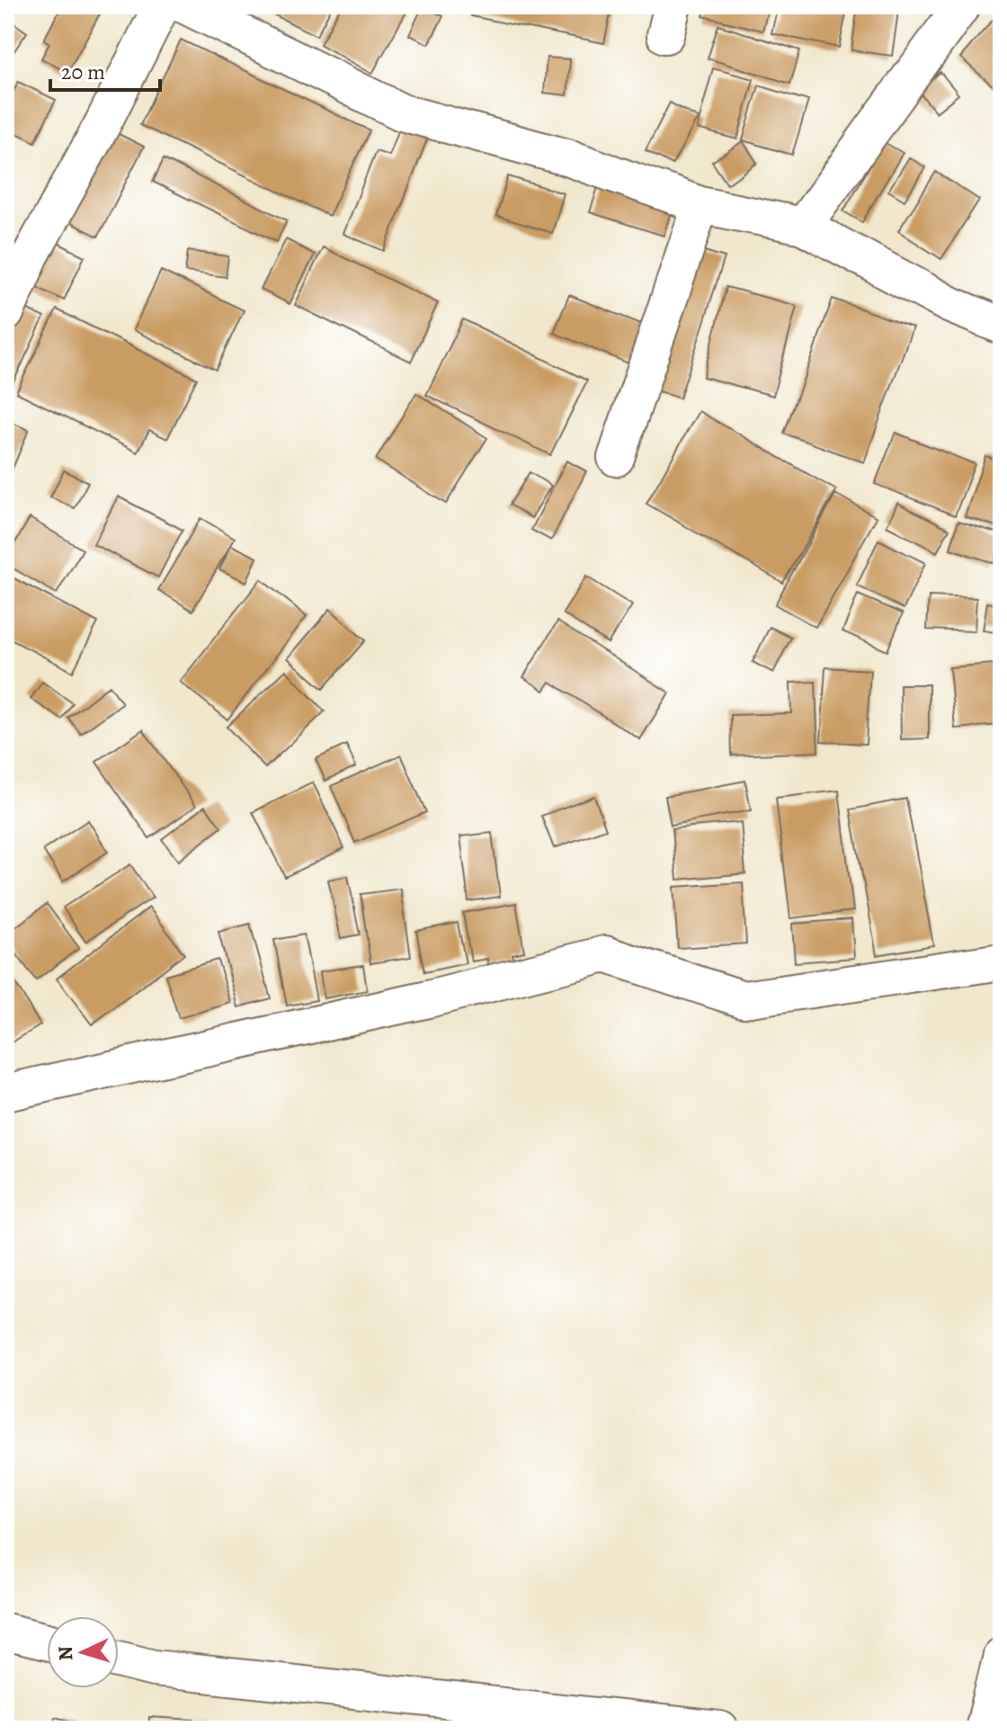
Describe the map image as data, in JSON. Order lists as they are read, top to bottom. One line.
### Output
{"scale_bar":"20 m","north":"left"}
